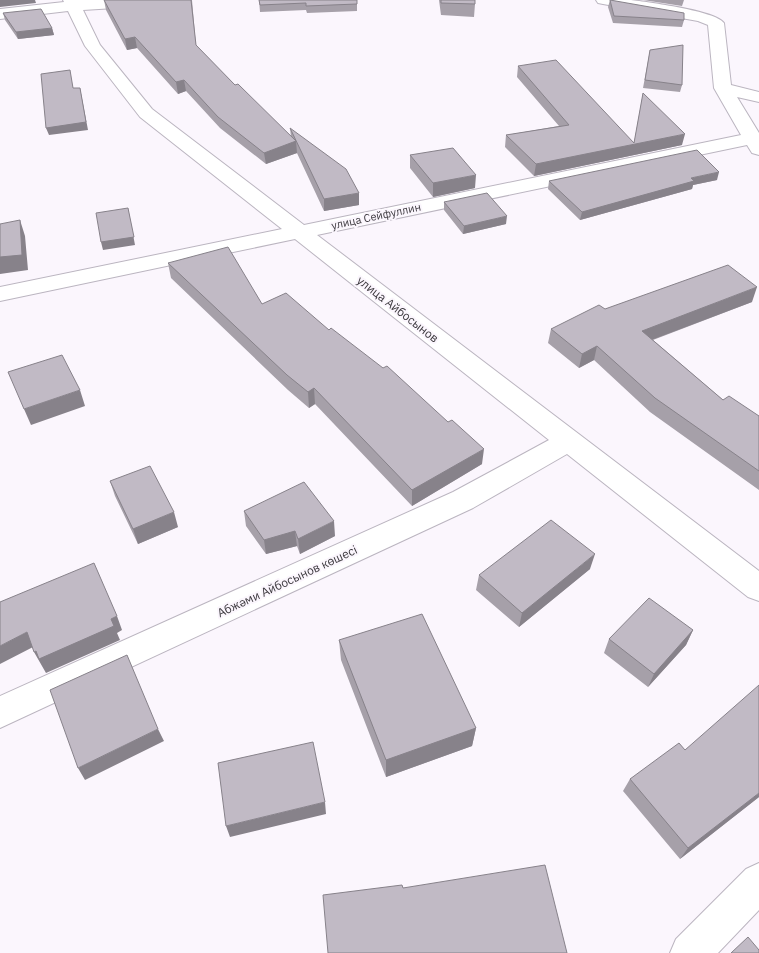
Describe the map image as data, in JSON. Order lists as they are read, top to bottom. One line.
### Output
{"streets":{"street":["улица Сейфуллин","улица Айбосынов","Абжәми Айбосынов көшесі"]},"crossings":[["улица Сейфуллин","улица Айбосынов"],["улица Айбосынов","Абжәми Айбосынов көшесі"]]}
